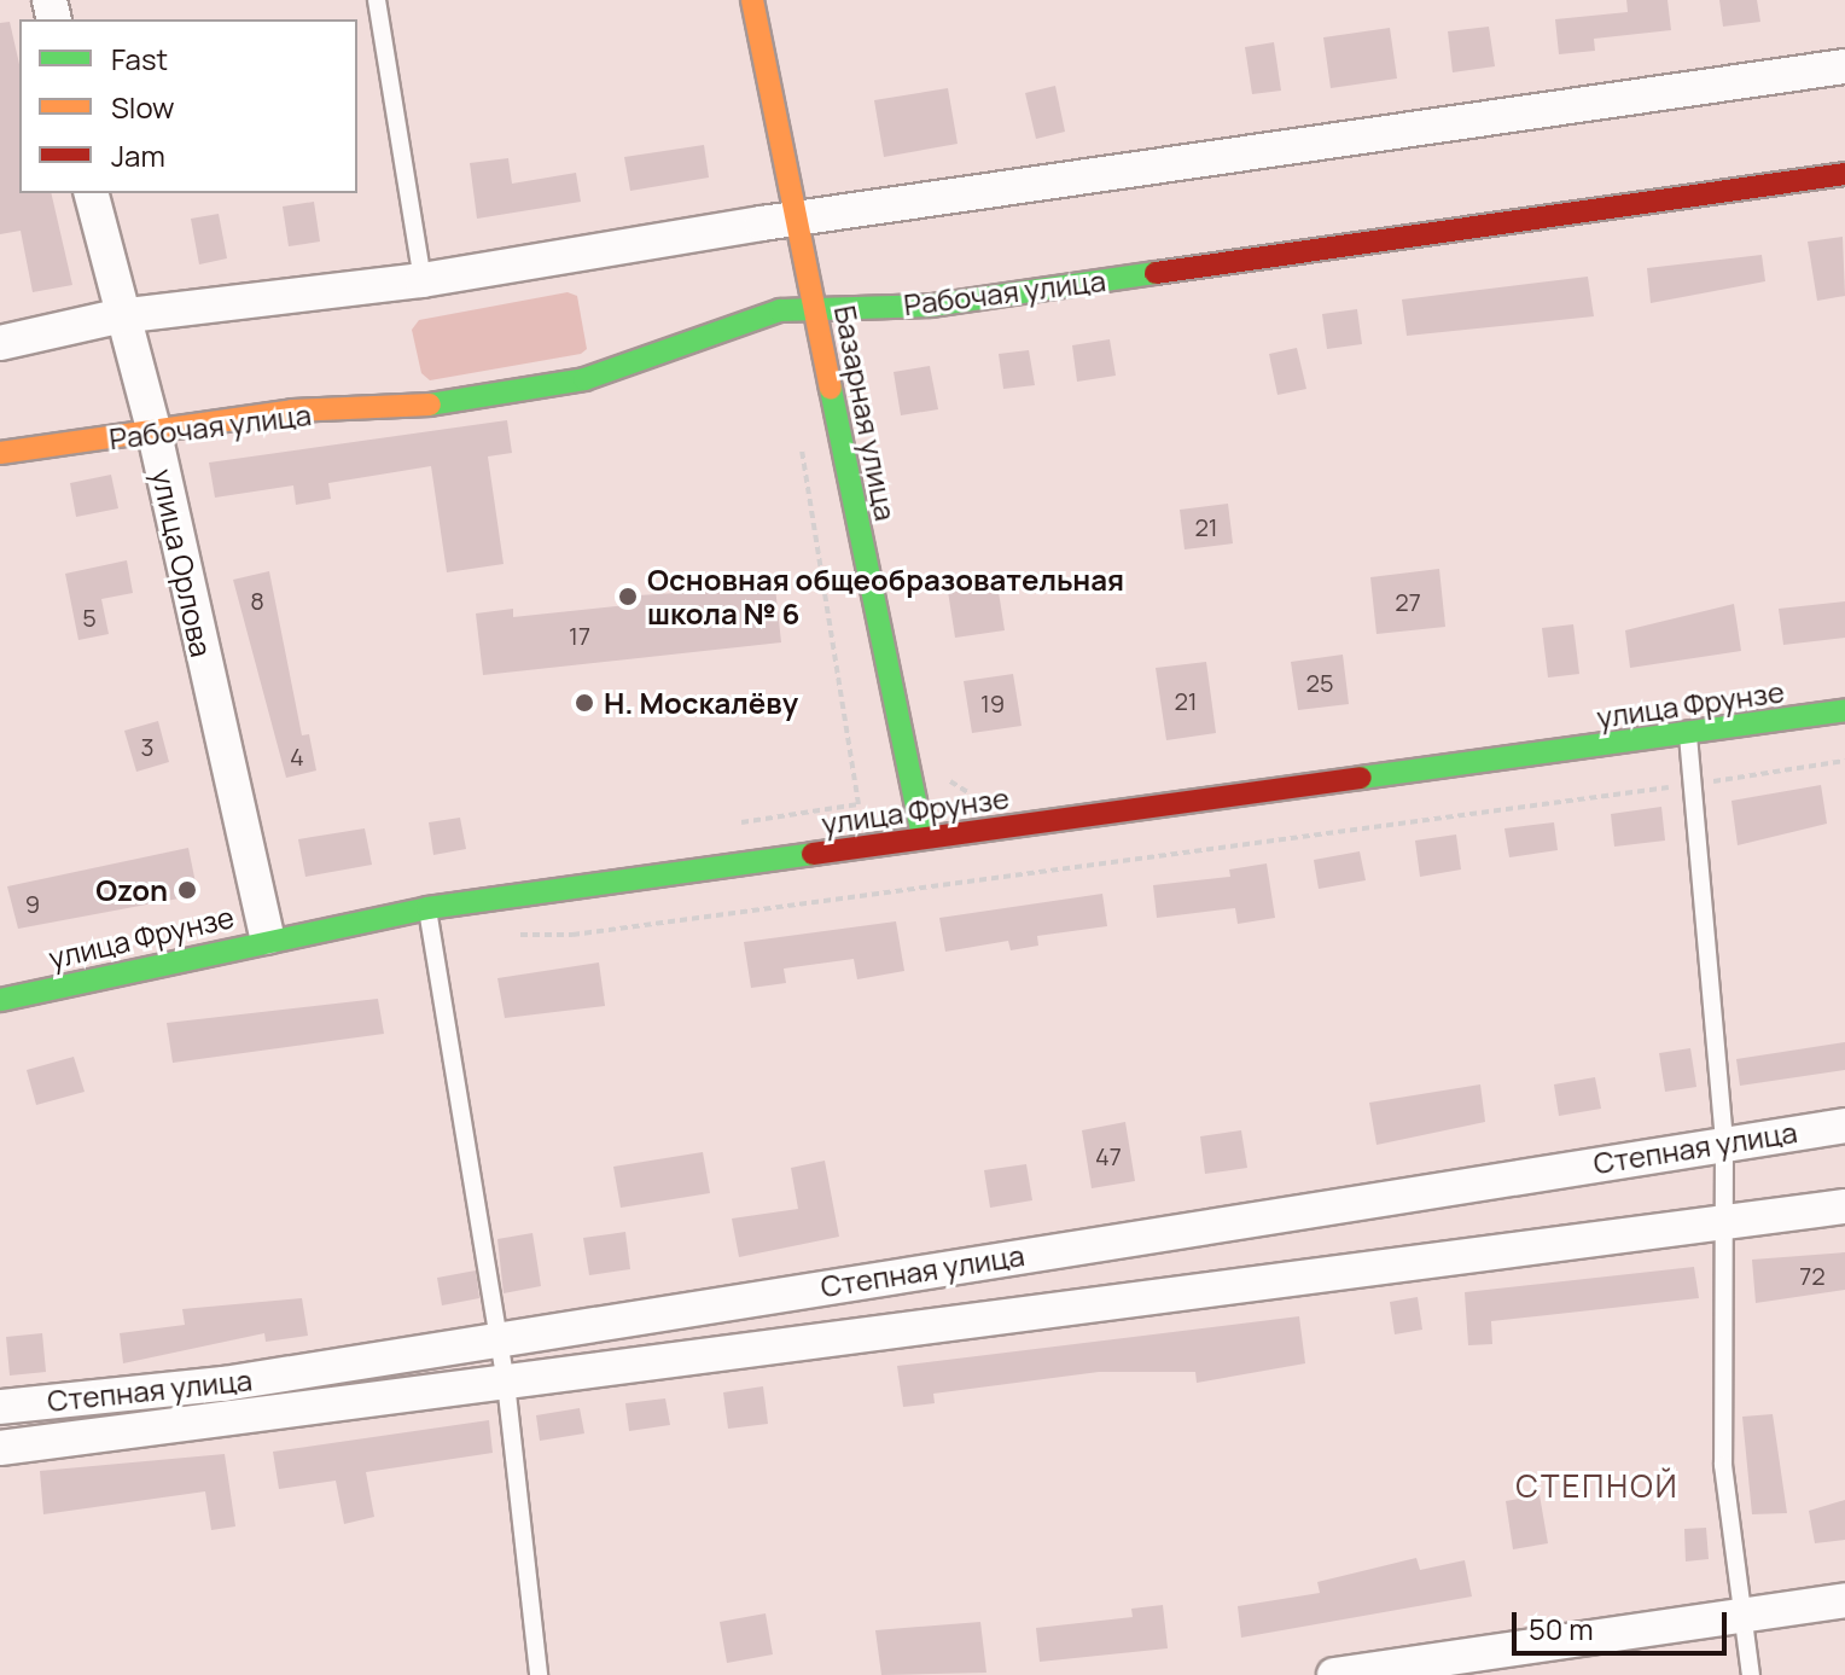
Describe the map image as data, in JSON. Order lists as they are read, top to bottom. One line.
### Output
{"streets":{"street":["Рабочая улица","Базарная улица","улица Орлова","улица Фрунзе","Степная улица"]},"crossings":[["Рабочая улица","Базарная улица"],["Рабочая улица","улица Орлова"],["Базарная улица","улица Фрунзе"],["улица Орлова","улица Фрунзе"]],"districts":["СТЕПНОЙ"],"places":["Основная общеобразовательная школа № 6","Н. Москалёву","Ozon"],"house_numbers":["21","8","27","5","17","25","21","19","3","4","9","47","72"],"legend":["Fast","Slow","Jam"],"scale_bar":"50 m"}
